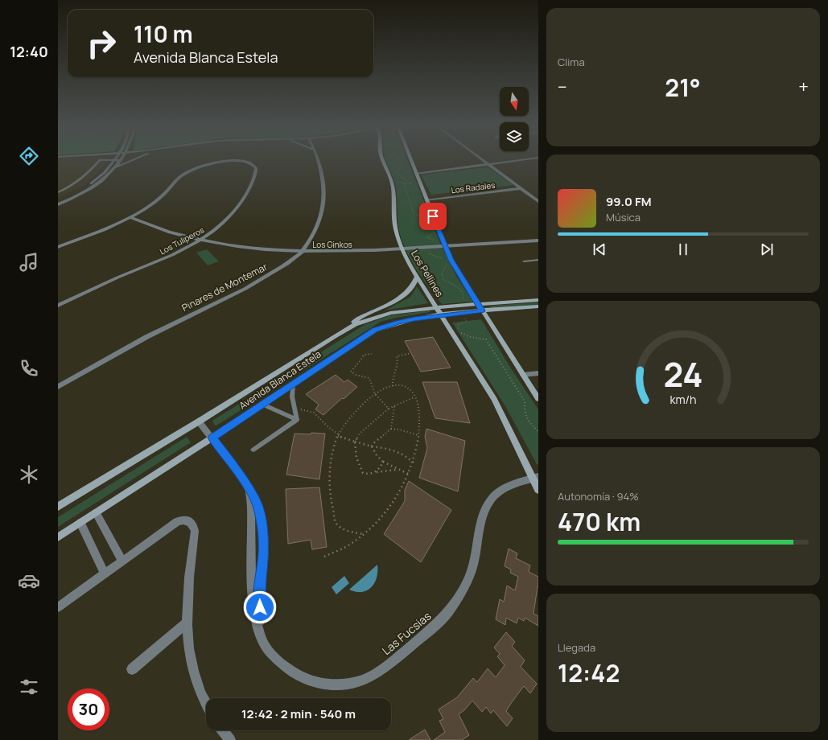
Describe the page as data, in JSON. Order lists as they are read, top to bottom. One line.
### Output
{"streets":{"main road":["Los Pellines","Avenida Blanca Estela"],"street":["Los Radales","Los Tuliperos","Los Ginkos","Pinares de Montemar","Las Fucsias"]},"crossings":[["Los Tuliperos","Los Ginkos"],["Los Ginkos","Los Pellines"],["Los Ginkos","Pinares de Montemar"],["Los Pellines","Avenida Blanca Estela"],["Los Pellines","Las Fucsias"],["Avenida Blanca Estela","Las Fucsias"]],"north":"bottom","page":{"tabs":"12:40","tile":["Clima",["Autonomía · 94%","470 km"],["Llegada","12:42"]],"turn":["110 m","Avenida Blanca Estela"],"heat":["−","21°","+"],"song":["99.0 FM","Música"],"limit":"30","trip":"12:42 · 2 min · 540 m","gauge":["24","km/h"]}}
